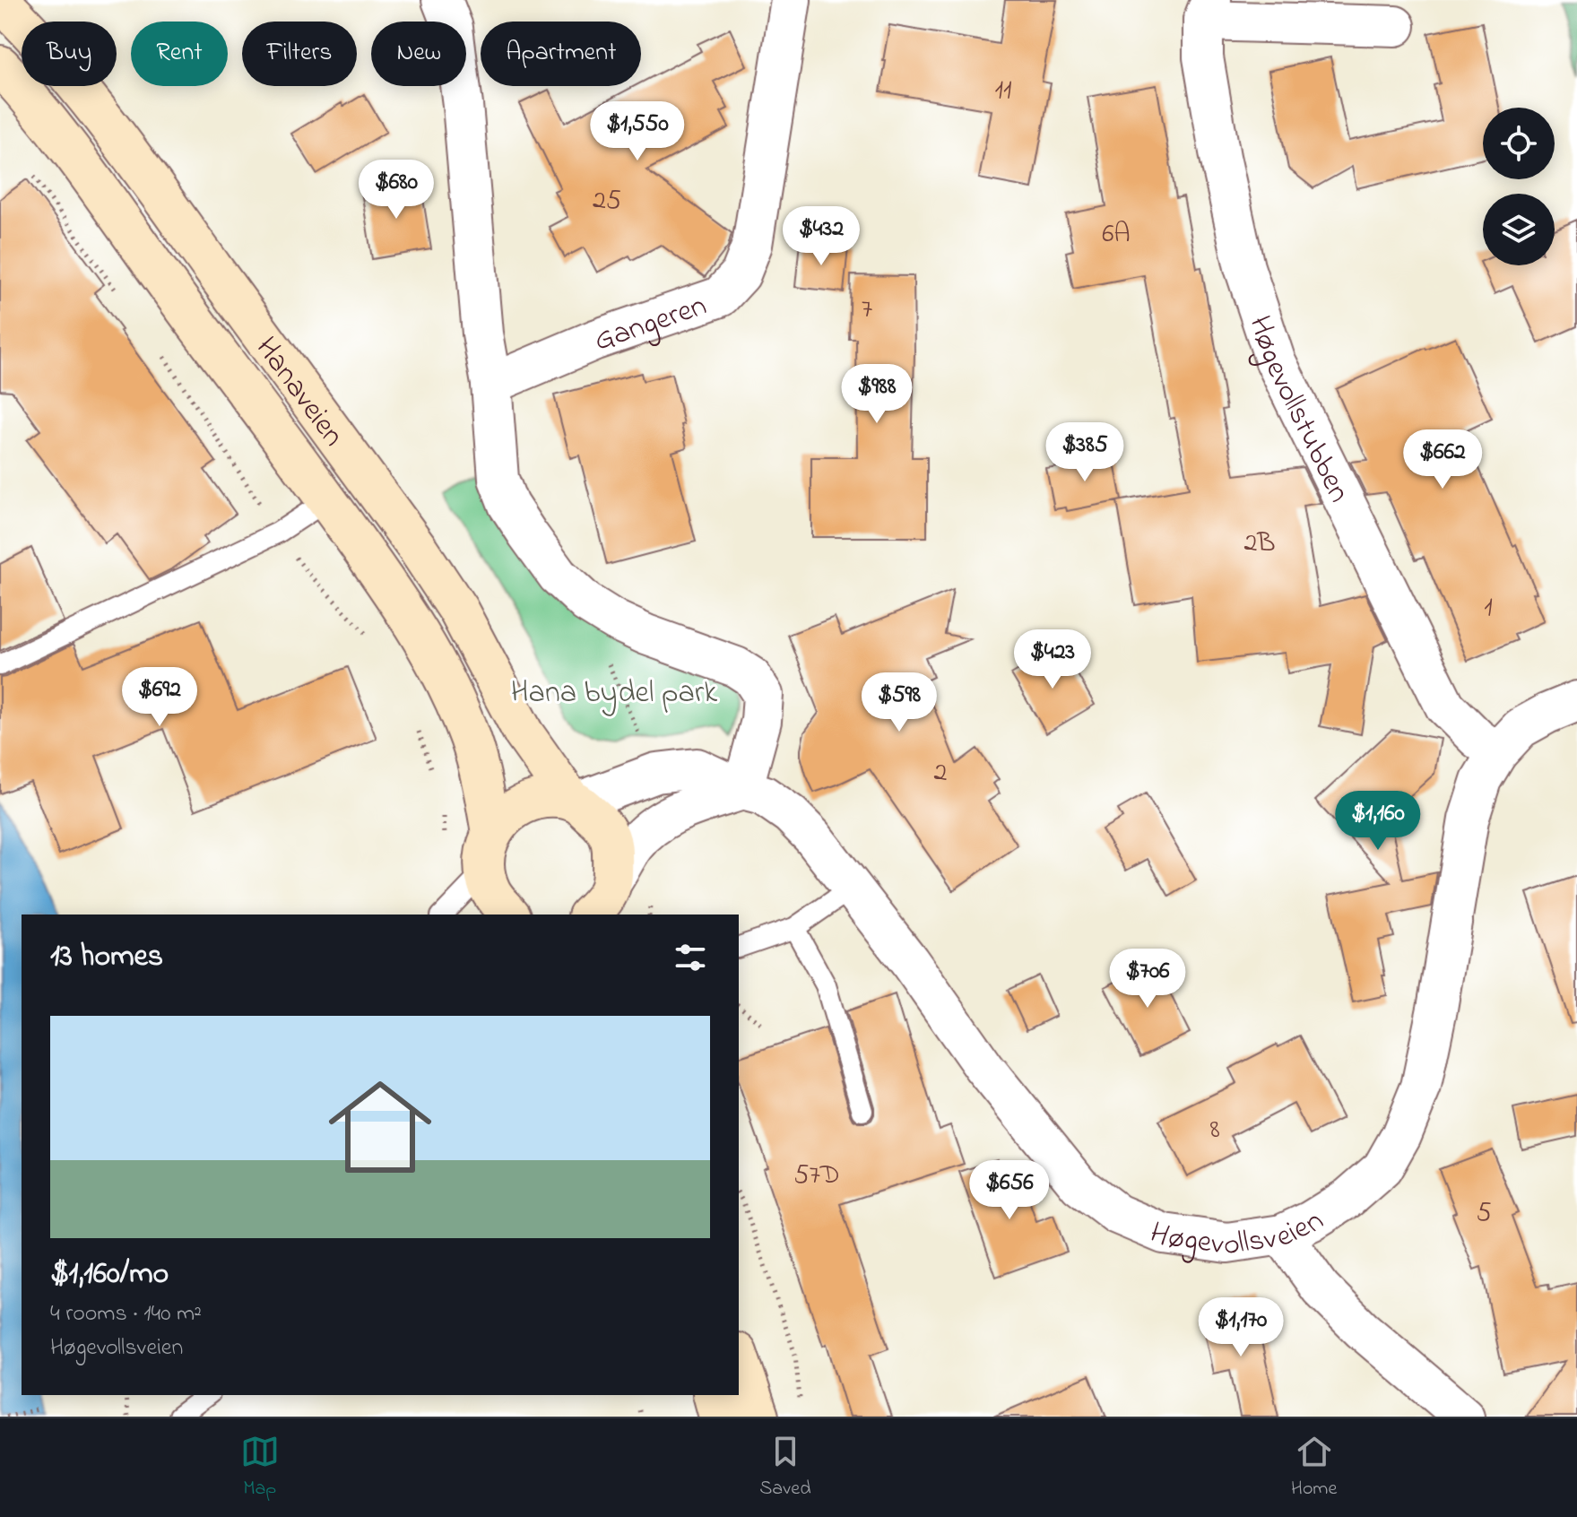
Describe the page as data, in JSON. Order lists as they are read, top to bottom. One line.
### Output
{"streets":{"main road":["Hanaveien"],"street":["Gangeren","Høgevollstubben","Høgevollsveien"]},"crossings":[["Hanaveien","Høgevollsveien"],["Høgevollstubben","Høgevollsveien"]],"parks":["Hana bydel park"],"house_numbers":["11","25","6A","7","2B","1","2","8","57D","5"],"page":{"chip":["Buy","Rent","Filters","New","Apartment"],"price":["$1,550","$680","$432","$988","$385","$662","$423","$692","$598","$1,160","$706","$656","$1,170"],"heading":"13 homes","list":[{"name":"$1,160/mo","note":"4 rooms · 140 m² · Høgevollsveien"}],"tabs":["Map","Saved","Home"]}}
